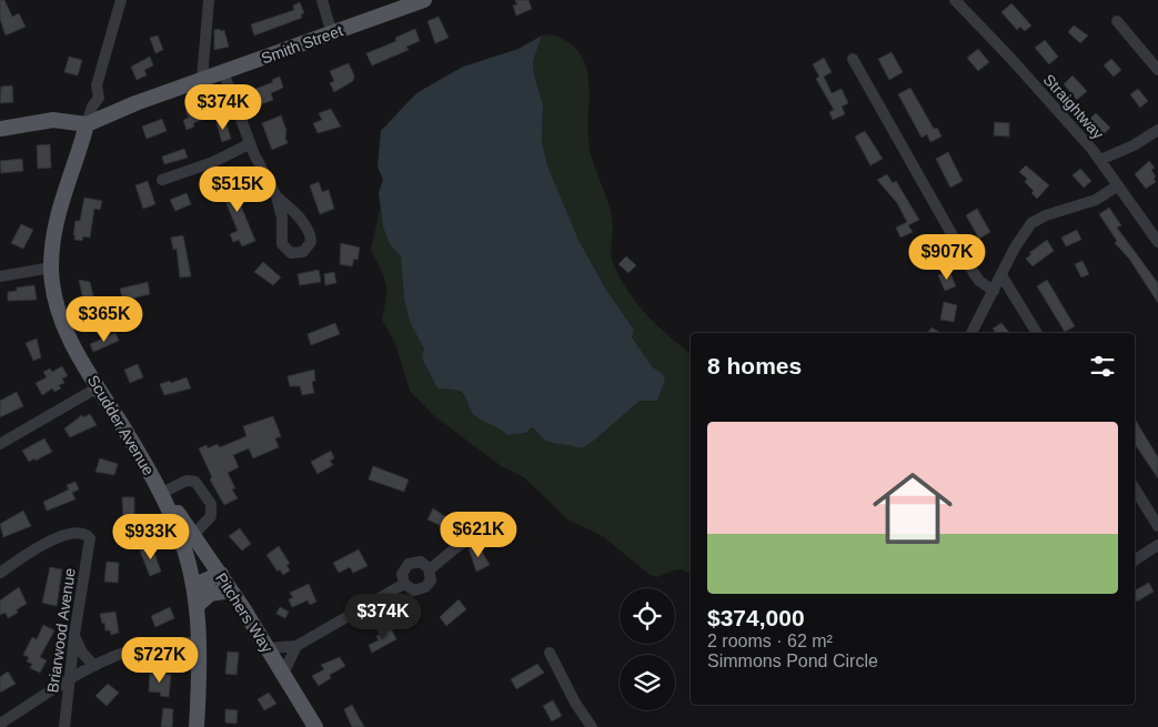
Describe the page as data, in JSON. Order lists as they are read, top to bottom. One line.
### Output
{"streets":{"main road":["Smith Street","Scudder Avenue","Pitchers Way"],"street":["Straightway","Briarwood Avenue"]},"crossings":[["Smith Street","Scudder Avenue"],["Scudder Avenue","Pitchers Way"]],"page":{"price":["$374K","$515K","$907K","$365K","$621K","$933K","$374K","$727K"],"heading":"8 homes","list":[{"name":"$374,000","note":"2 rooms · 62 m² · Simmons Pond Circle"}]}}
